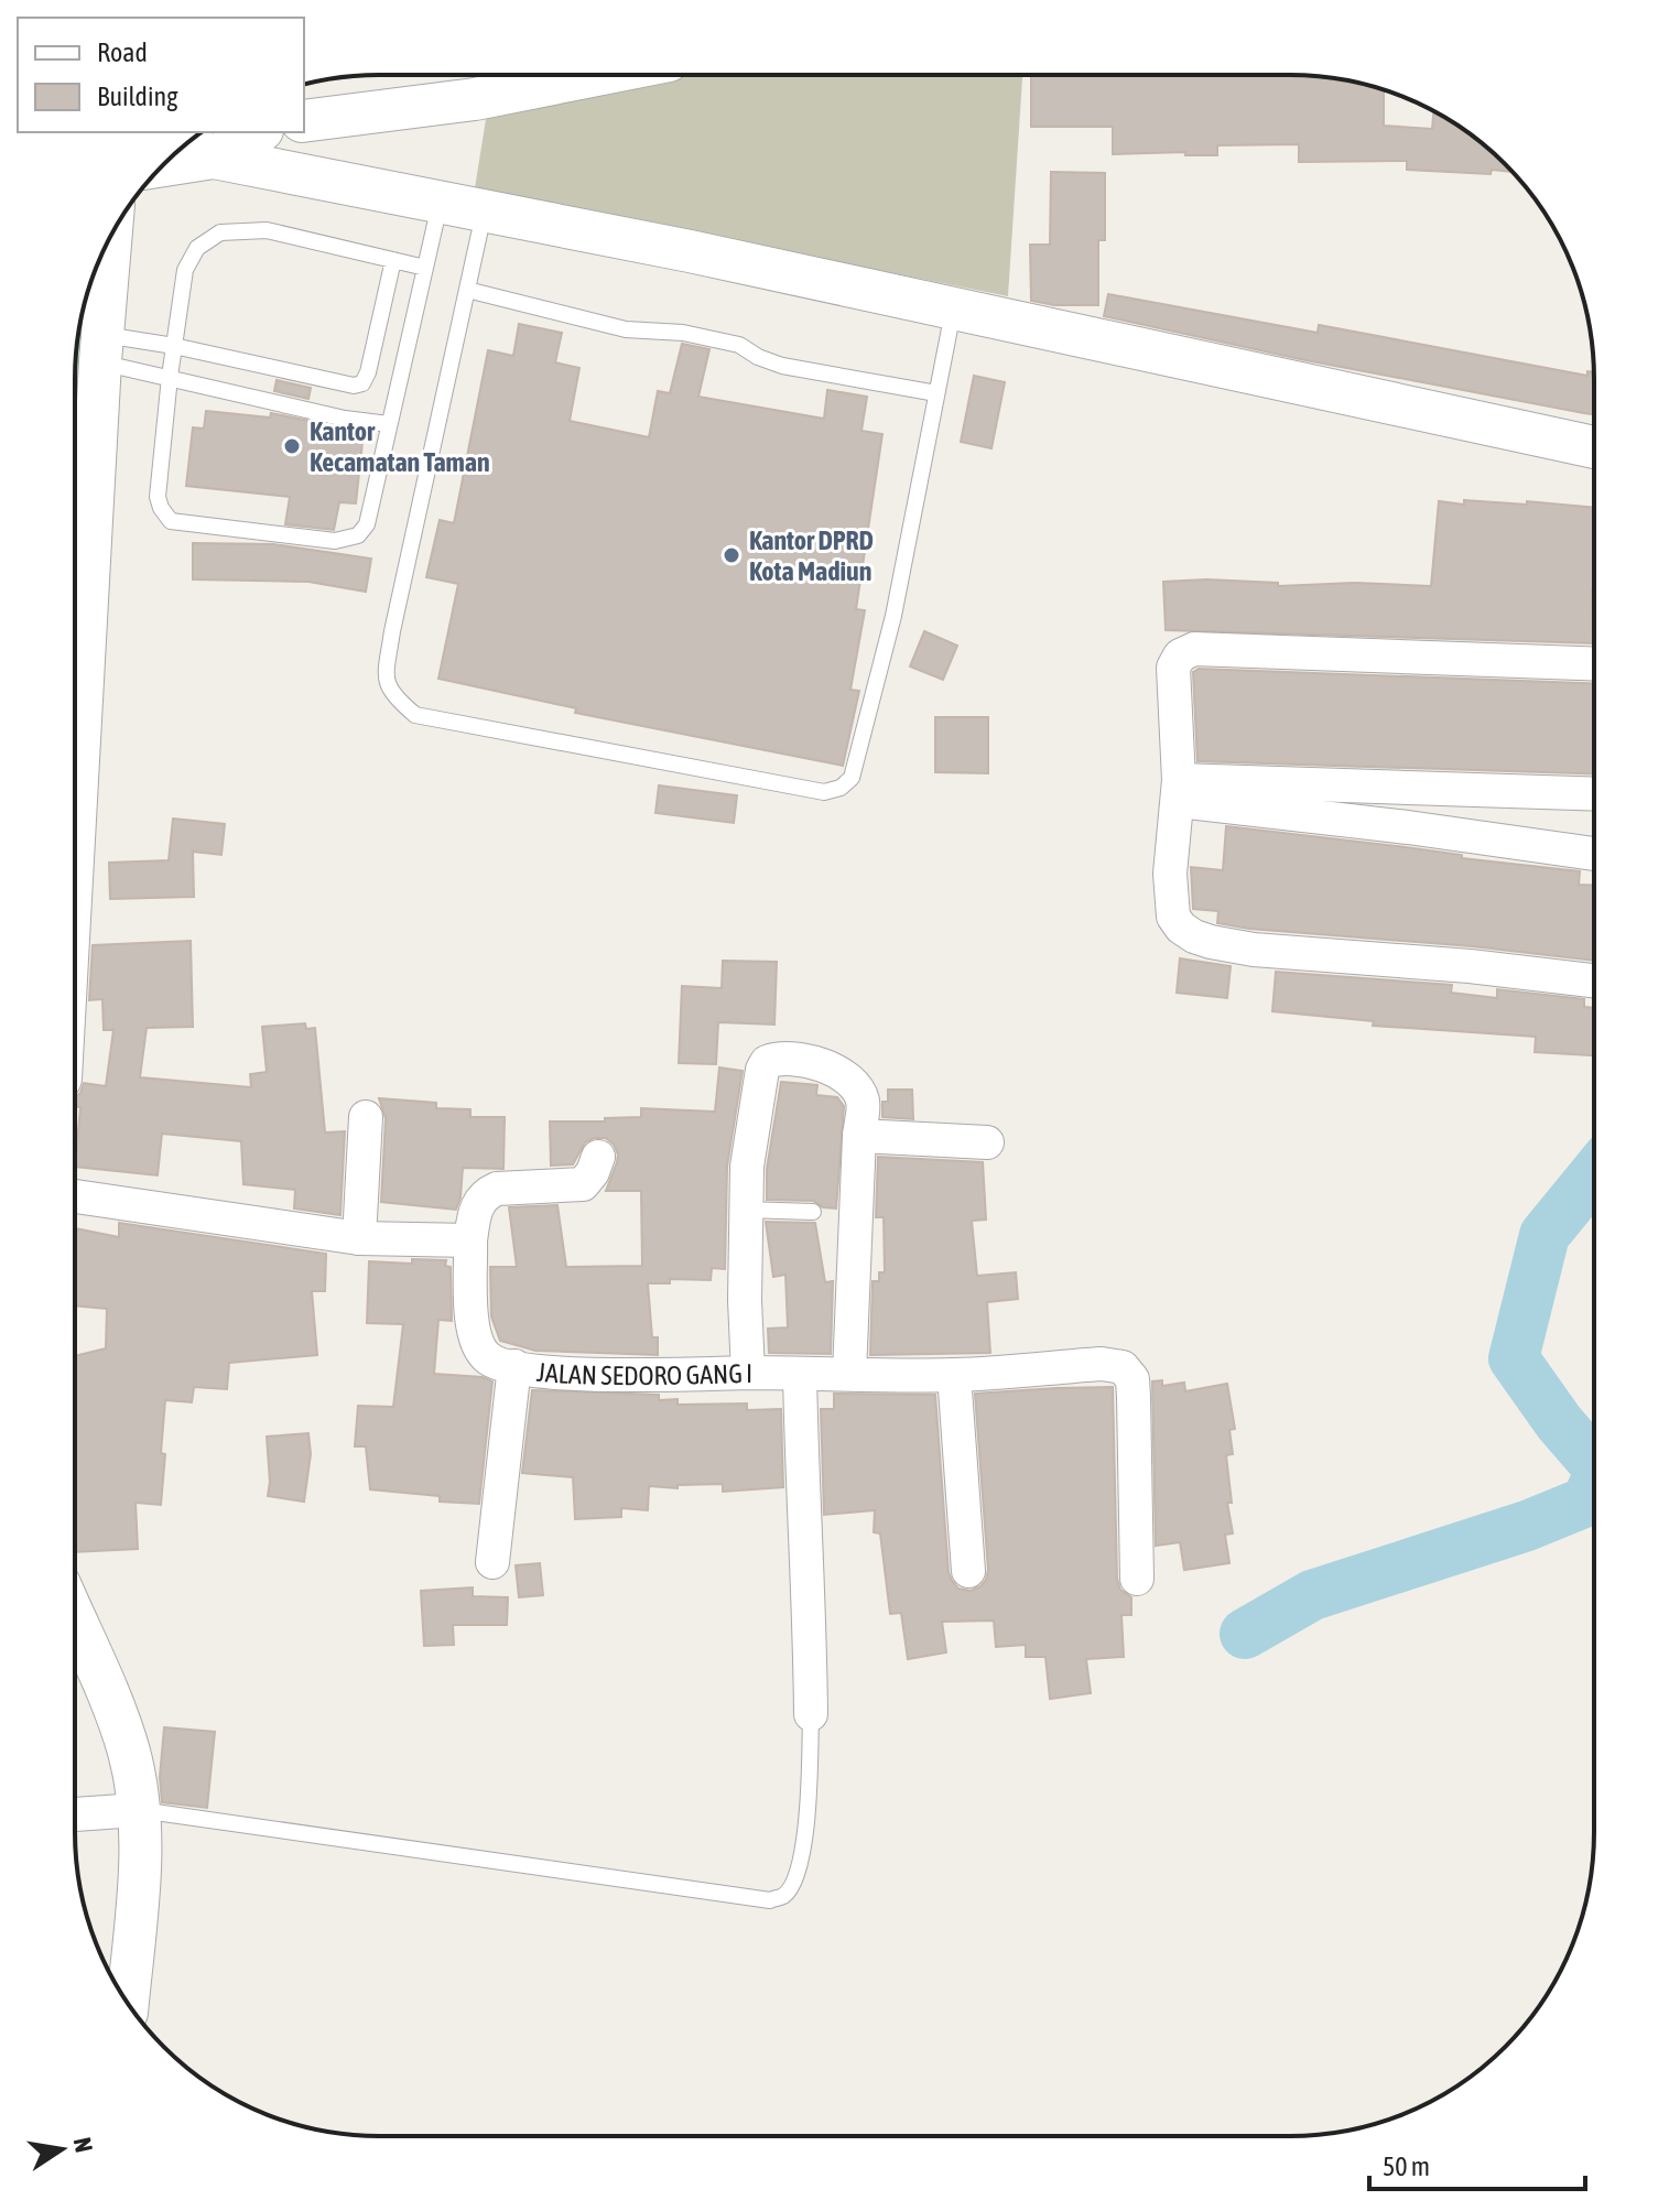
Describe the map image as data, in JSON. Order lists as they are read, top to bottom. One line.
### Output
{"streets":{"street":["JALAN SEDORO GANG I"]},"places":["Kantor Kecamatan Taman","Kantor DPRD Kota Madiun"],"legend":["Road","Building"],"scale_bar":"50 m","north":"right"}
